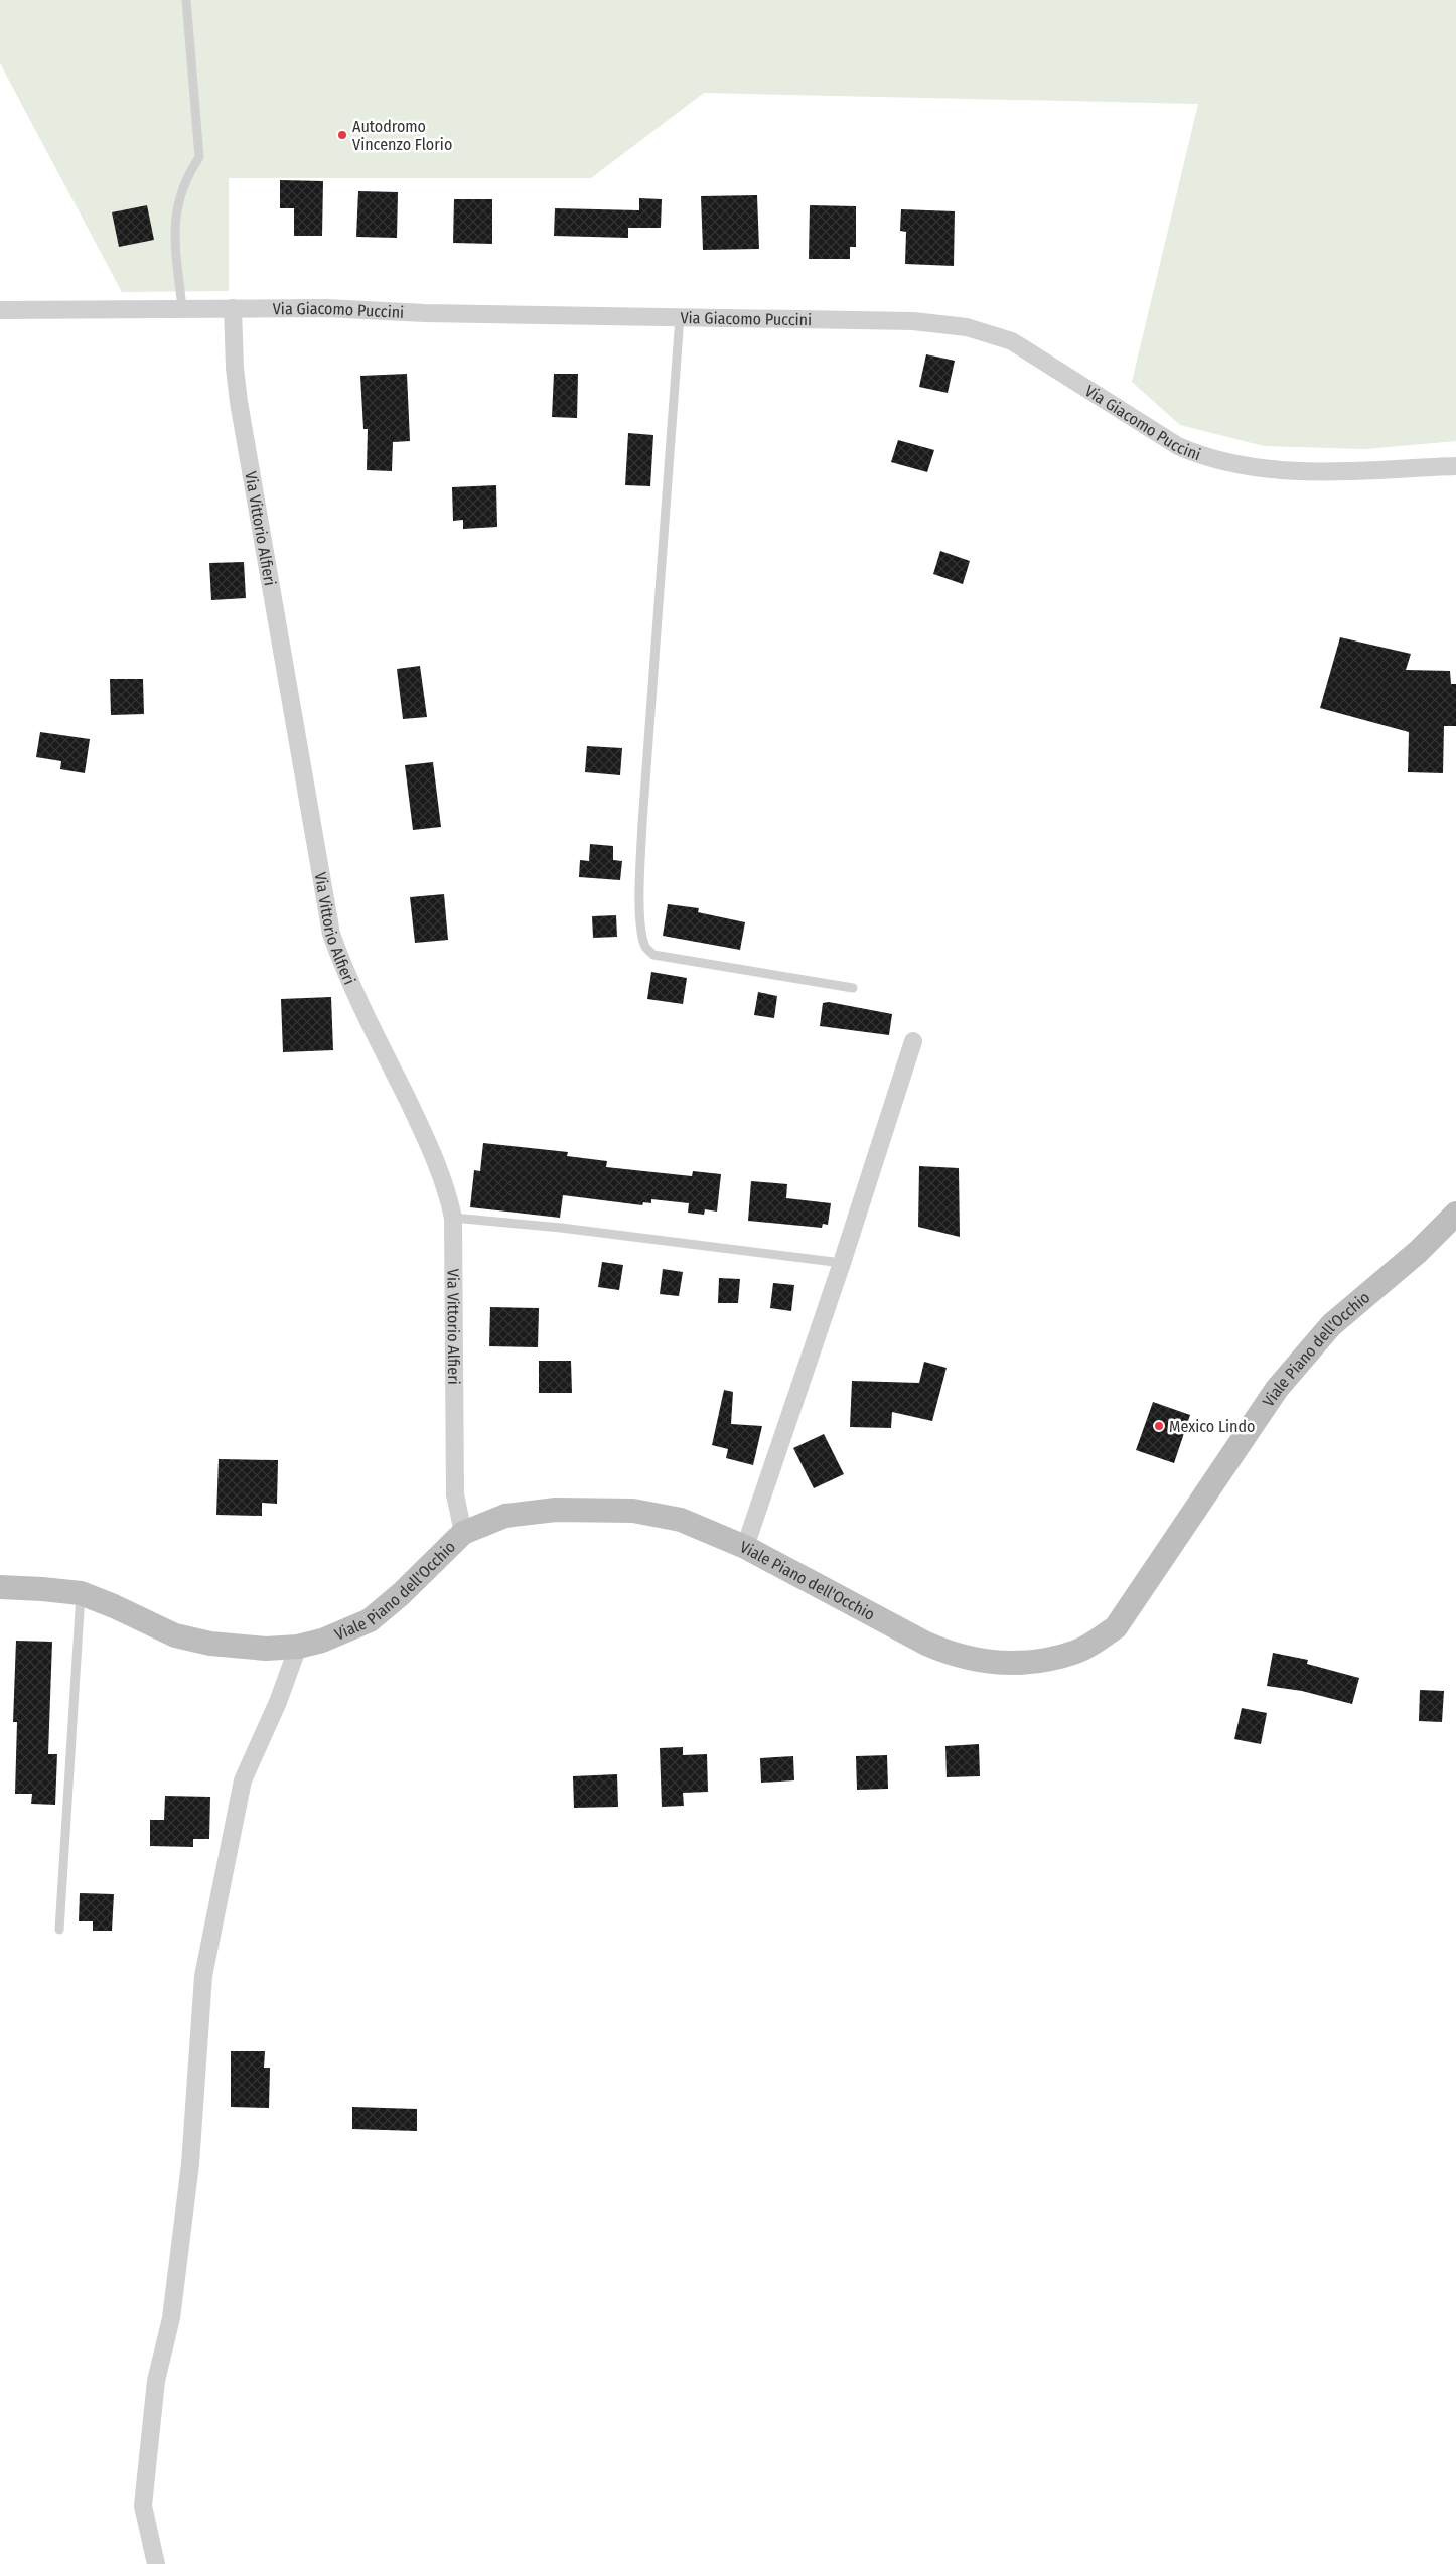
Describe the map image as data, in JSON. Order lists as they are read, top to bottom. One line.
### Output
{"streets":{"main road":["Viale Piano dell'Occhio"],"street":["Via Giacomo Puccini","Via Vittorio Alfieri"]},"crossings":[["Via Giacomo Puccini","Via Vittorio Alfieri"],["Via Vittorio Alfieri","Viale Piano dell'Occhio"]],"places":["Autodromo Vincenzo Florio","Mexico Lindo"]}
